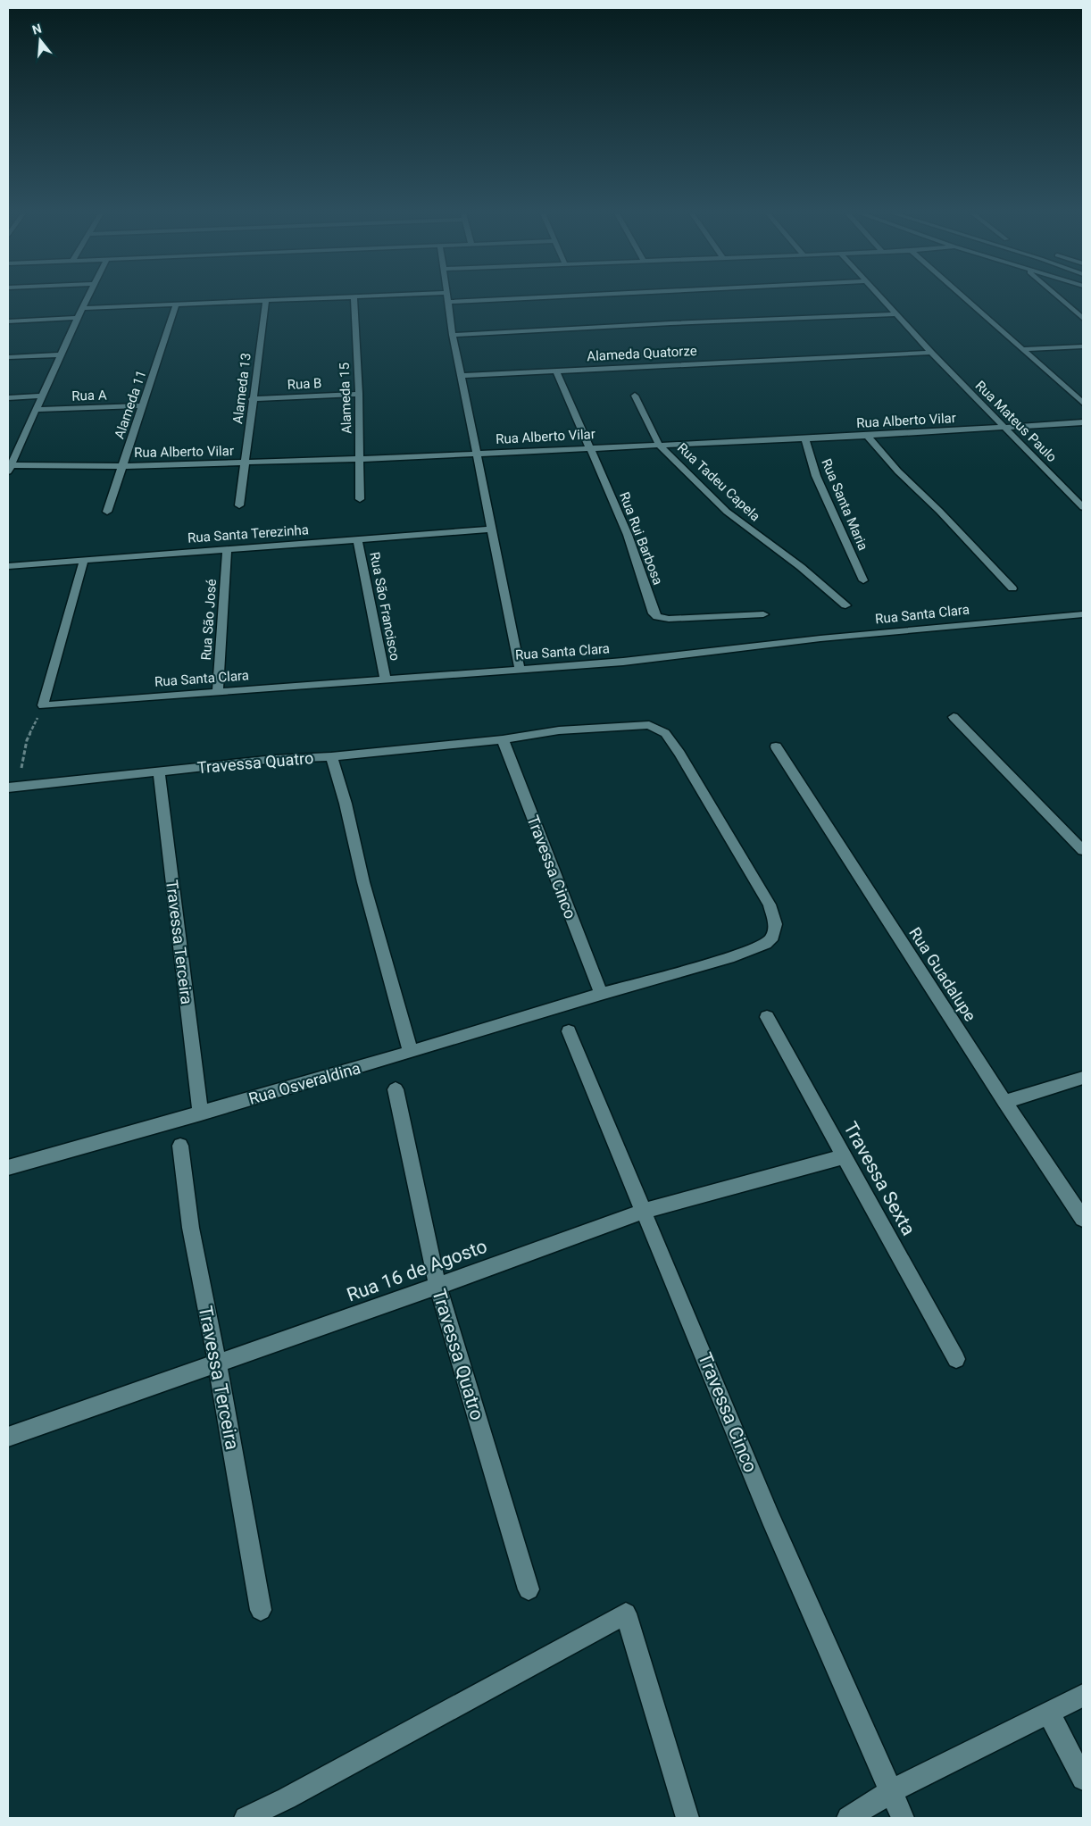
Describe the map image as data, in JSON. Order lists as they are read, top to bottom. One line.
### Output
{"streets":{"street":["Alameda Quatorze","Rua B","Alameda 13","Rua A","Alameda 15","Alameda 11","Rua Alberto Vilar","Rua Mateus Paulo","Rua Tadeu Capela","Rua Santa Maria","Rua Santa Terezinha","Rua Rui Barbosa","Rua São Francisco","Rua Santa Clara","Rua São José","Travessa Quatro","Travessa Cinco","Travessa Terceira","Rua Guadalupe","Rua Osveraldina","Travessa Sexta","Rua 16 de Agosto"]},"crossings":[["Alameda Quatorze","Rua Mateus Paulo"],["Alameda Quatorze","Rua Rui Barbosa"],["Rua B","Alameda 13"],["Rua B","Alameda 15"],["Alameda 13","Rua Alberto Vilar"],["Rua A","Alameda 11"],["Alameda 15","Rua Alberto Vilar"],["Alameda 11","Rua Alberto Vilar"],["Rua Alberto Vilar","Rua Mateus Paulo"],["Rua Alberto Vilar","Rua Tadeu Capela"],["Rua Alberto Vilar","Rua Santa Maria"],["Rua Alberto Vilar","Rua Rui Barbosa"],["Rua Santa Terezinha","Rua São Francisco"],["Rua Santa Terezinha","Rua São José"],["Rua São Francisco","Rua Santa Clara"],["Rua Santa Clara","Rua São José"],["Travessa Quatro","Travessa Terceira"],["Travessa Quatro","Rua Osveraldina"],["Travessa Quatro","Rua 16 de Agosto"],["Travessa Cinco","Rua Osveraldina"],["Travessa Cinco","Rua 16 de Agosto"],["Travessa Terceira","Rua Osveraldina"],["Travessa Terceira","Rua 16 de Agosto"],["Travessa Sexta","Rua 16 de Agosto"]],"north":"top"}
